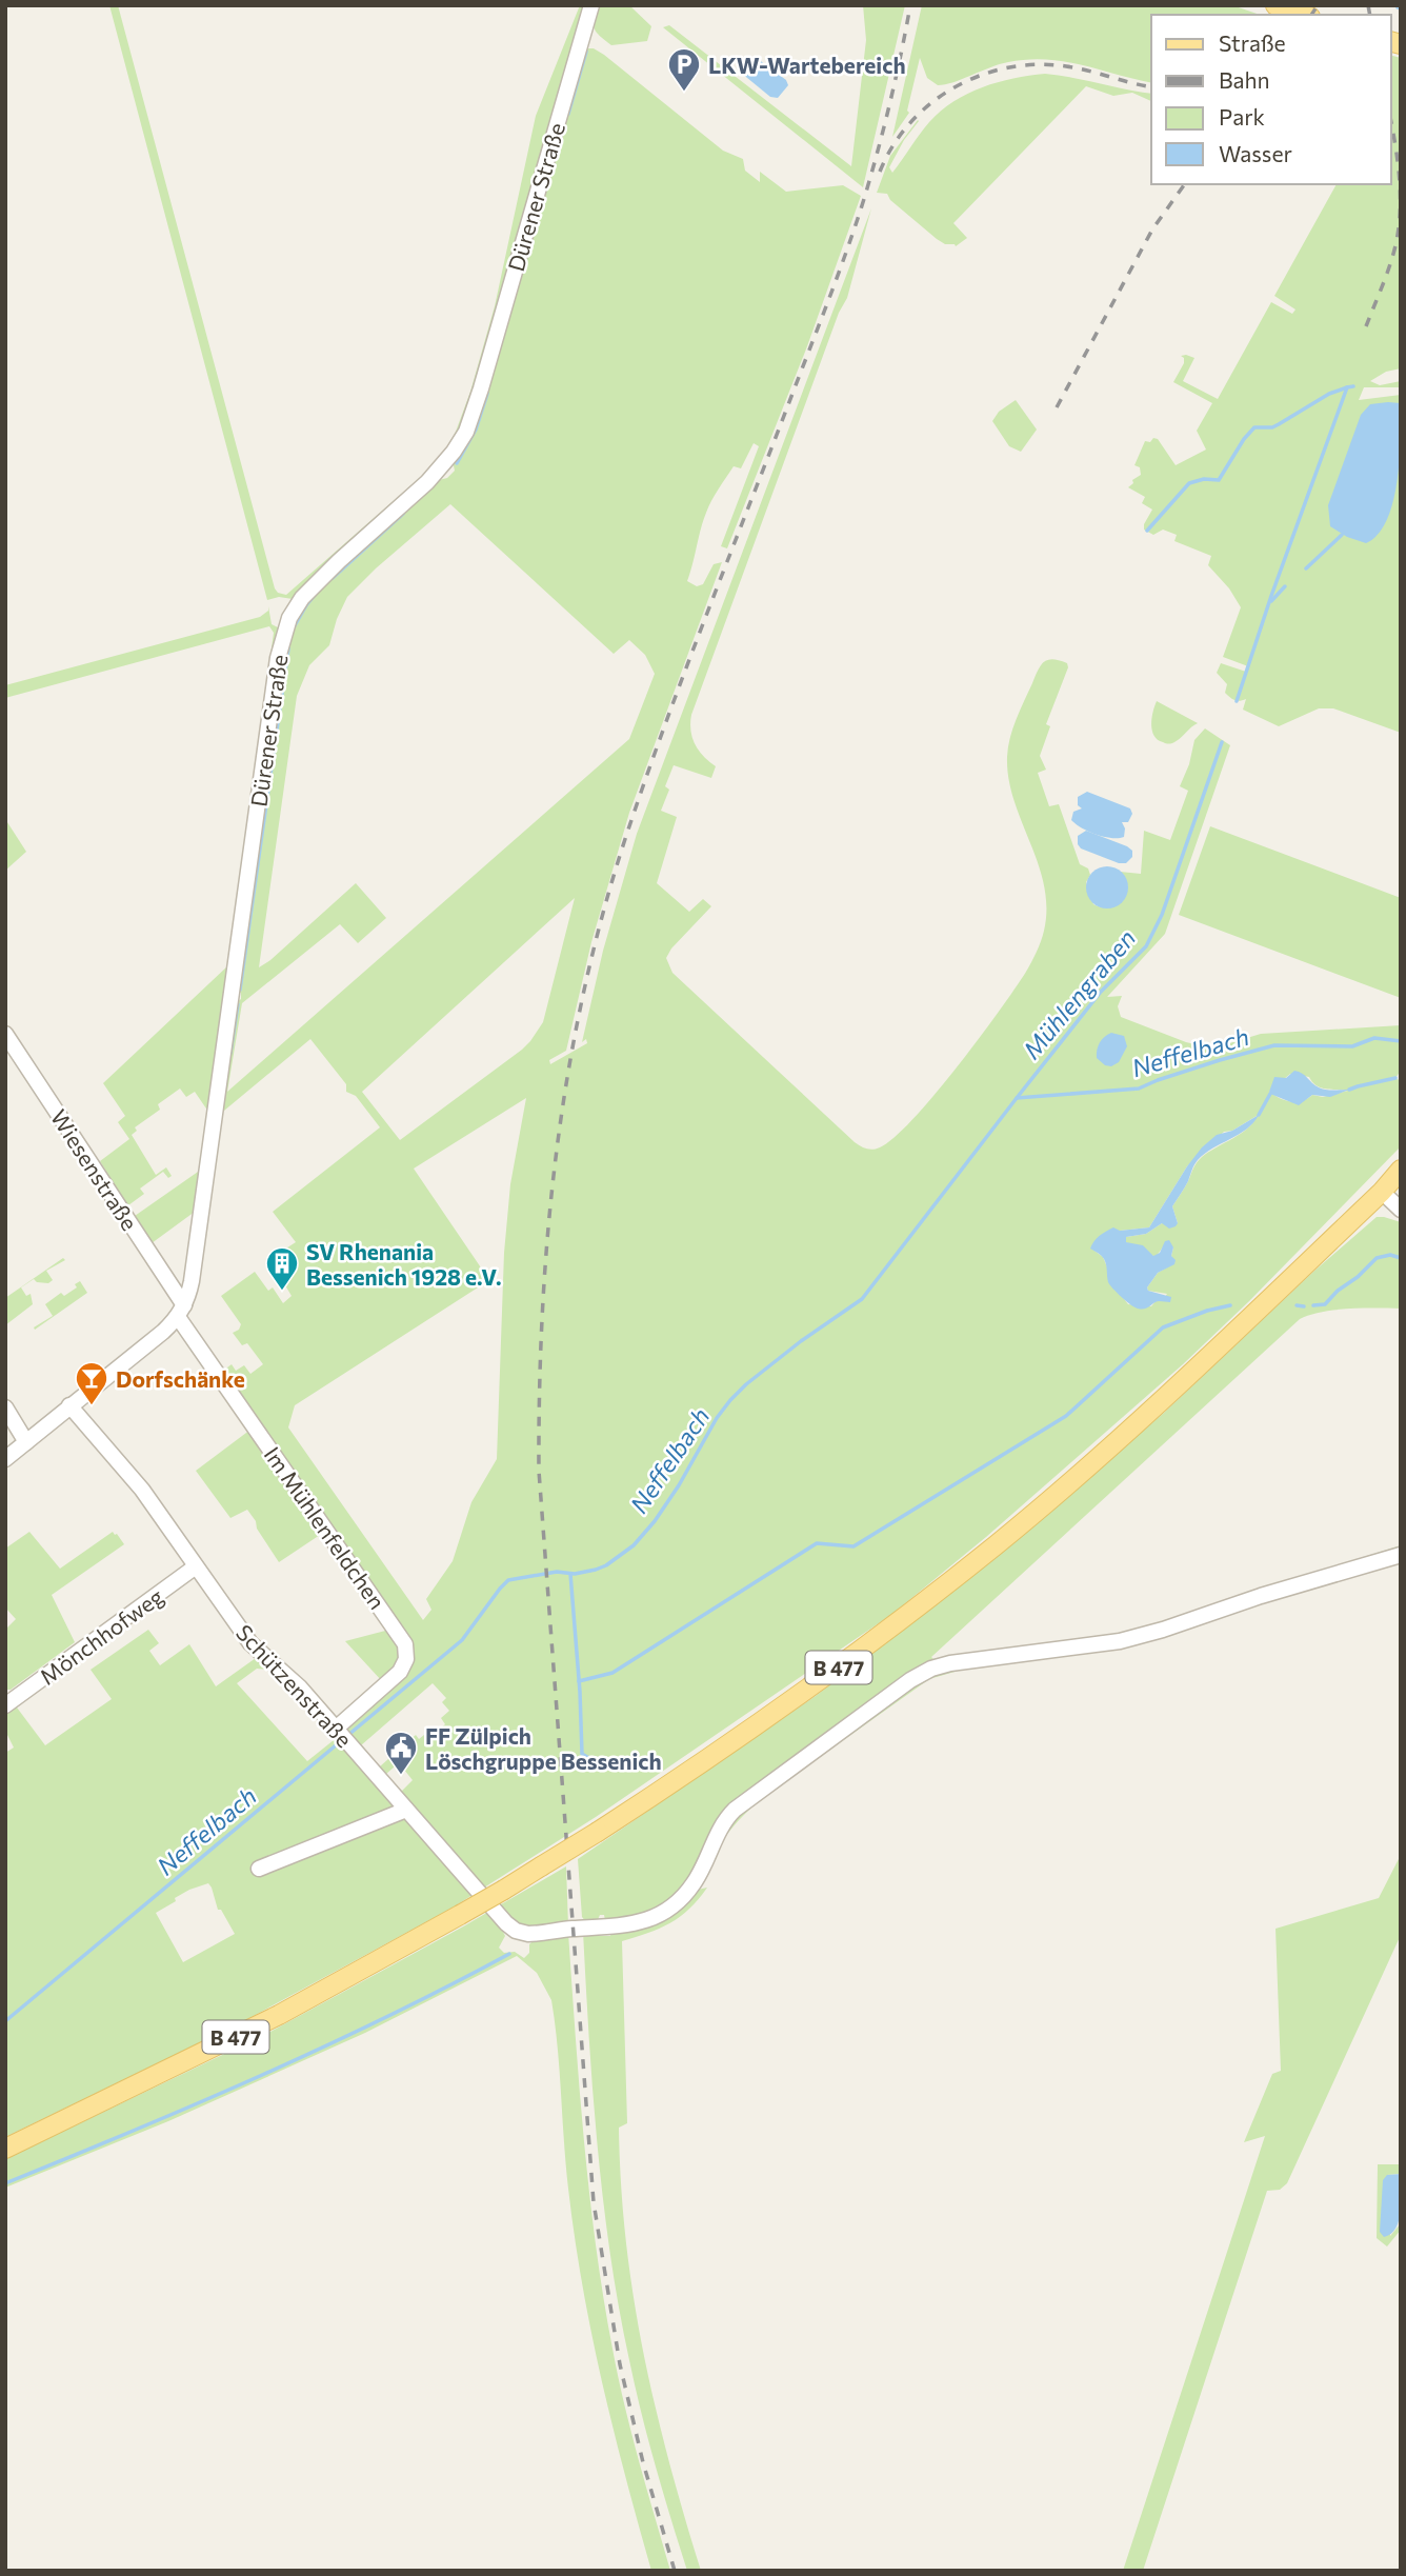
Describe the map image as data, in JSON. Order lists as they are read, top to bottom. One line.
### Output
{"streets":{"main road":["B 477"],"street":["Dürener Straße","Wiesenstraße","Im Mühlenfeldchen","Mönchhofweg","Schützenstraße"]},"crossings":[["Dürener Straße","Wiesenstraße"],["Dürener Straße","Im Mühlenfeldchen"],["Wiesenstraße","Im Mühlenfeldchen"],["Im Mühlenfeldchen","Schützenstraße"],["Mönchhofweg","Schützenstraße"]],"water":["Mühlengraben","Neffelbach"],"places":{"parking":["LKW-Wartebereich"],"building":["SV Rhenania Bessenich 1928 e.V."],"bar":["Dorfschänke"],"public building":["FF Zülpich Löschgruppe Bessenich"]},"legend":["Straße","Bahn","Park","Wasser"]}
